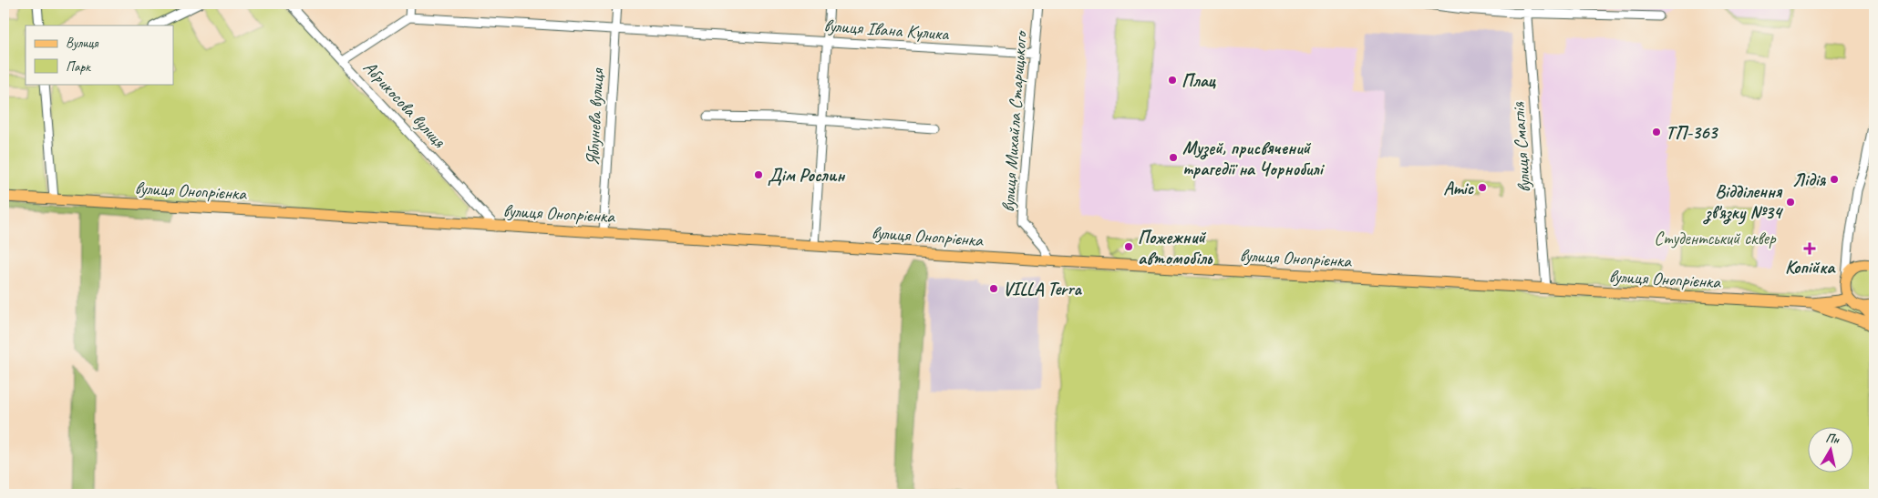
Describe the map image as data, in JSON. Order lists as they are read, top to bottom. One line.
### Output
{"streets":{"main road":["вулиця Онопрієнка"],"street":["вулиця Івана Кулика","Абрикосова вулиця","Яблунева вулиця","вулиця Михайла Старицького","вулиця Смаглія"]},"crossings":[["вулиця Івана Кулика","Яблунева вулиця"],["вулиця Івана Кулика","вулиця Михайла Старицького"],["Абрикосова вулиця","вулиця Онопрієнка"],["Яблунева вулиця","вулиця Онопрієнка"],["вулиця Михайла Старицького","вулиця Онопрієнка"],["вулиця Смаглія","вулиця Онопрієнка"]],"parks":["Студентський сквер"],"places":{"other":["Плац","ТП-363","Музей, присвячений трагедії на Чорнобилі","Дім Рослин","Лідія","Amic","Відділення зв'язку №34","Пожежний автомобіль","VILLA Terra"],"health":["Копійка"]},"legend":["Вулиця","Парк"],"north":"top"}
